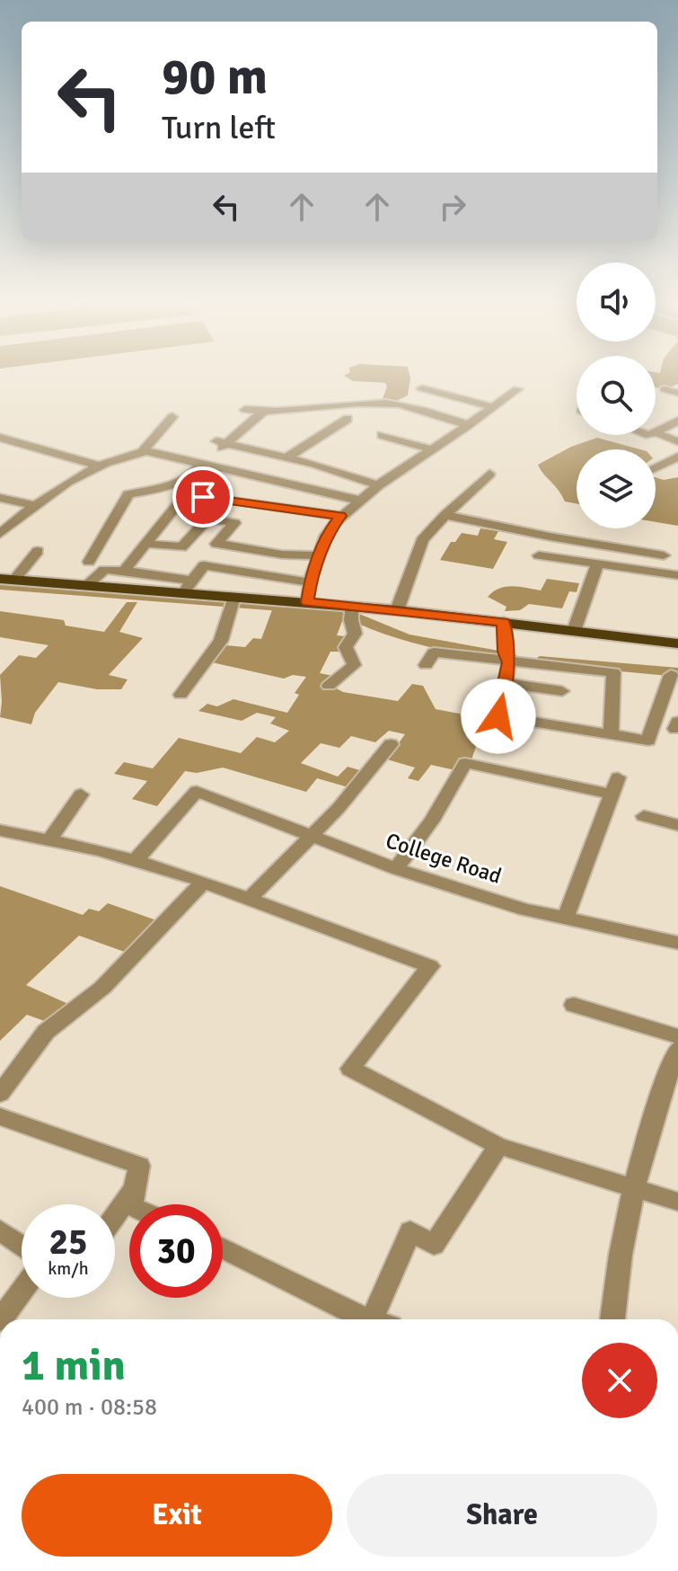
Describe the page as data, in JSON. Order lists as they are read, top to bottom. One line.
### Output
{"streets":{"street":["College Road"]},"page":{"turn":["90 m","Turn left"],"speed":"25 km/h","limit":"30","heading":["1 min","400 m · 08:58"],"buttons":["Exit","Share"]}}
